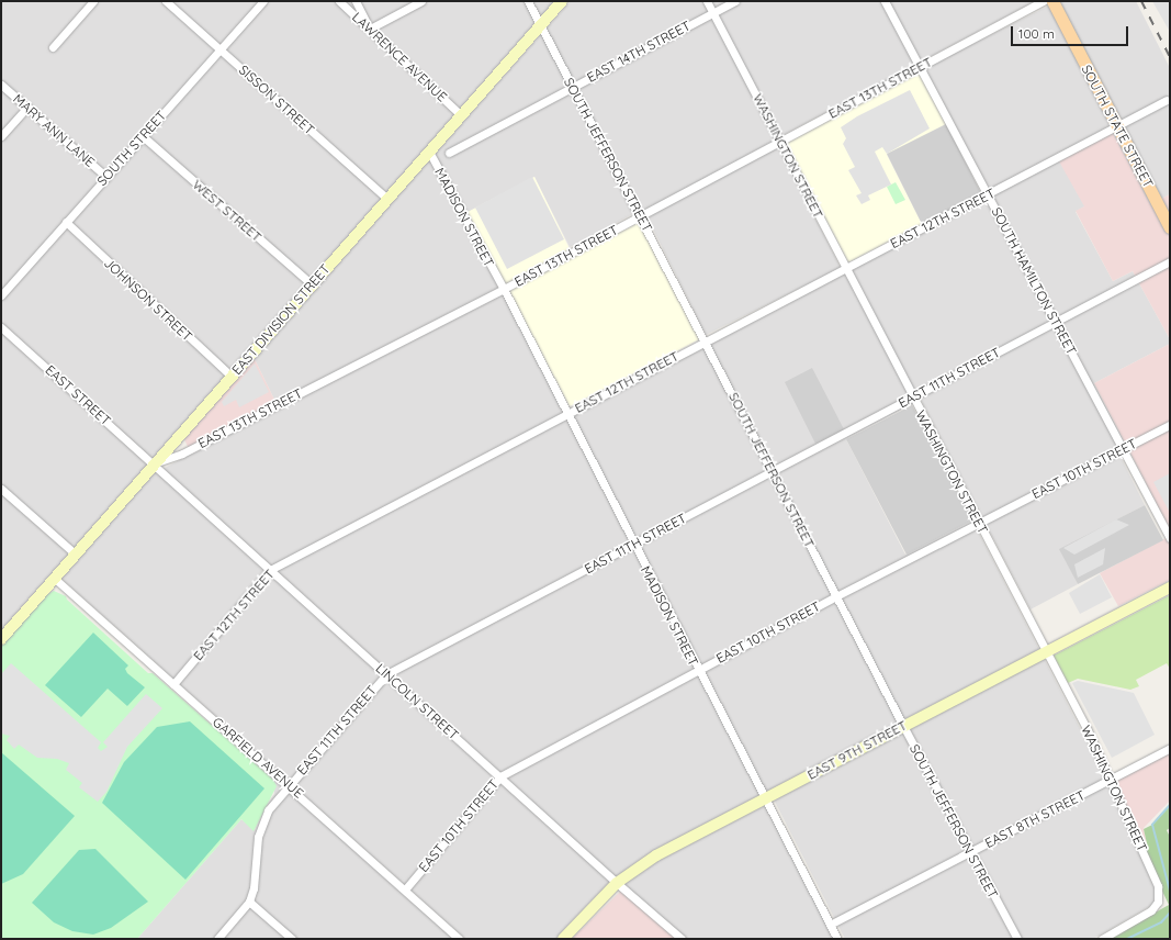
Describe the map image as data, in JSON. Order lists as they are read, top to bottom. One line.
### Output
{"streets":{"main road":["SOUTH STATE STREET"],"street":["EAST 14TH STREET","LAWRENCE AVENUE","EAST 13TH STREET","SISSON STREET","MARY ANN LANE","SOUTH STREET","SOUTH JEFFERSON STREET","WASHINGTON STREET","WEST STREET","MADISON STREET","EAST 12TH STREET","SOUTH HAMILTON STREET","JOHNSON STREET","EAST DIVISION STREET","EAST 11TH STREET","EAST STREET","EAST 10TH STREET","LINCOLN STREET","EAST 9TH STREET","GARFIELD AVENUE","EAST 8TH STREET"]},"crossings":[["EAST 14TH STREET","SOUTH JEFFERSON STREET"],["EAST 14TH STREET","WASHINGTON STREET"],["LAWRENCE AVENUE","EAST DIVISION STREET"],["EAST 13TH STREET","SOUTH JEFFERSON STREET"],["EAST 13TH STREET","WASHINGTON STREET"],["EAST 13TH STREET","MADISON STREET"],["EAST 13TH STREET","SOUTH HAMILTON STREET"],["EAST 13TH STREET","EAST DIVISION STREET"],["EAST 13TH STREET","EAST STREET"],["EAST 13TH STREET","LINCOLN STREET"],["SISSON STREET","SOUTH STREET"],["SISSON STREET","EAST DIVISION STREET"],["SOUTH STATE STREET","EAST 12TH STREET"],["MARY ANN LANE","SOUTH STREET"],["SOUTH STREET","WEST STREET"],["SOUTH STREET","JOHNSON STREET"],["SOUTH JEFFERSON STREET","EAST 12TH STREET"],["SOUTH JEFFERSON STREET","EAST DIVISION STREET"],["SOUTH JEFFERSON STREET","EAST 11TH STREET"],["SOUTH JEFFERSON STREET","EAST 10TH STREET"],["SOUTH JEFFERSON STREET","EAST 9TH STREET"],["SOUTH JEFFERSON STREET","EAST 8TH STREET"],["WASHINGTON STREET","EAST 12TH STREET"],["WASHINGTON STREET","EAST 11TH STREET"],["WASHINGTON STREET","EAST 10TH STREET"],["WASHINGTON STREET","EAST 9TH STREET"],["WASHINGTON STREET","EAST 8TH STREET"],["WEST STREET","EAST DIVISION STREET"],["MADISON STREET","EAST 12TH STREET"],["MADISON STREET","EAST DIVISION STREET"],["MADISON STREET","EAST 11TH STREET"],["MADISON STREET","EAST 10TH STREET"],["MADISON STREET","EAST 9TH STREET"],["MADISON STREET","EAST 8TH STREET"],["EAST 12TH STREET","SOUTH HAMILTON STREET"],["EAST 12TH STREET","LINCOLN STREET"],["EAST 12TH STREET","GARFIELD AVENUE"],["SOUTH HAMILTON STREET","EAST 11TH STREET"],["SOUTH HAMILTON STREET","EAST 10TH STREET"],["JOHNSON STREET","EAST DIVISION STREET"],["EAST DIVISION STREET","EAST STREET"],["EAST DIVISION STREET","LINCOLN STREET"],["EAST DIVISION STREET","GARFIELD AVENUE"],["EAST 11TH STREET","LINCOLN STREET"],["EAST 11TH STREET","GARFIELD AVENUE"],["EAST STREET","LINCOLN STREET"],["EAST 10TH STREET","LINCOLN STREET"],["EAST 10TH STREET","GARFIELD AVENUE"],["LINCOLN STREET","EAST 9TH STREET"]],"scale_bar":"100 m"}
